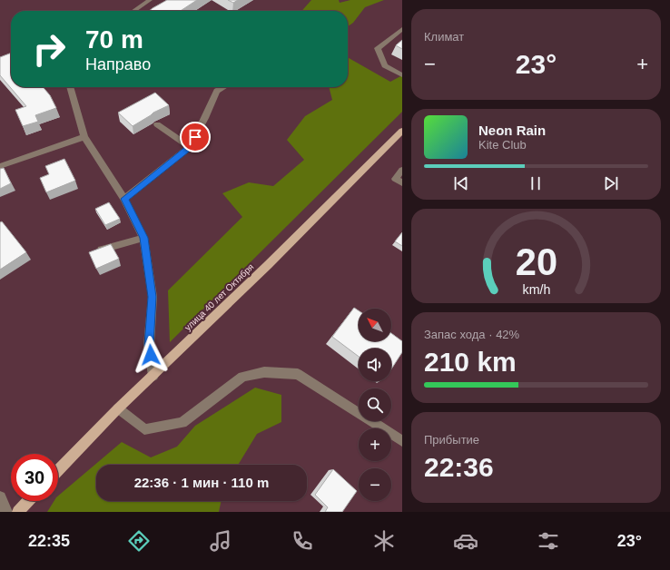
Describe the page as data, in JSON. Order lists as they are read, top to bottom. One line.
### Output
{"streets":{"main road":["улица 40 лет Октября"]},"north":"top left","page":{"tile":["Климат",["Запас хода · 42%","210 km"],["Прибытие","22:36"]],"turn":["70 m","Направо"],"heat":["−","23°","+"],"song":["Neon Rain","Kite Club"],"map_buttons":["+","−"],"limit":"30","trip":"22:36 · 1 мин · 110 m","tabs":["22:35","23°"],"gauge":["20","km/h"]}}
